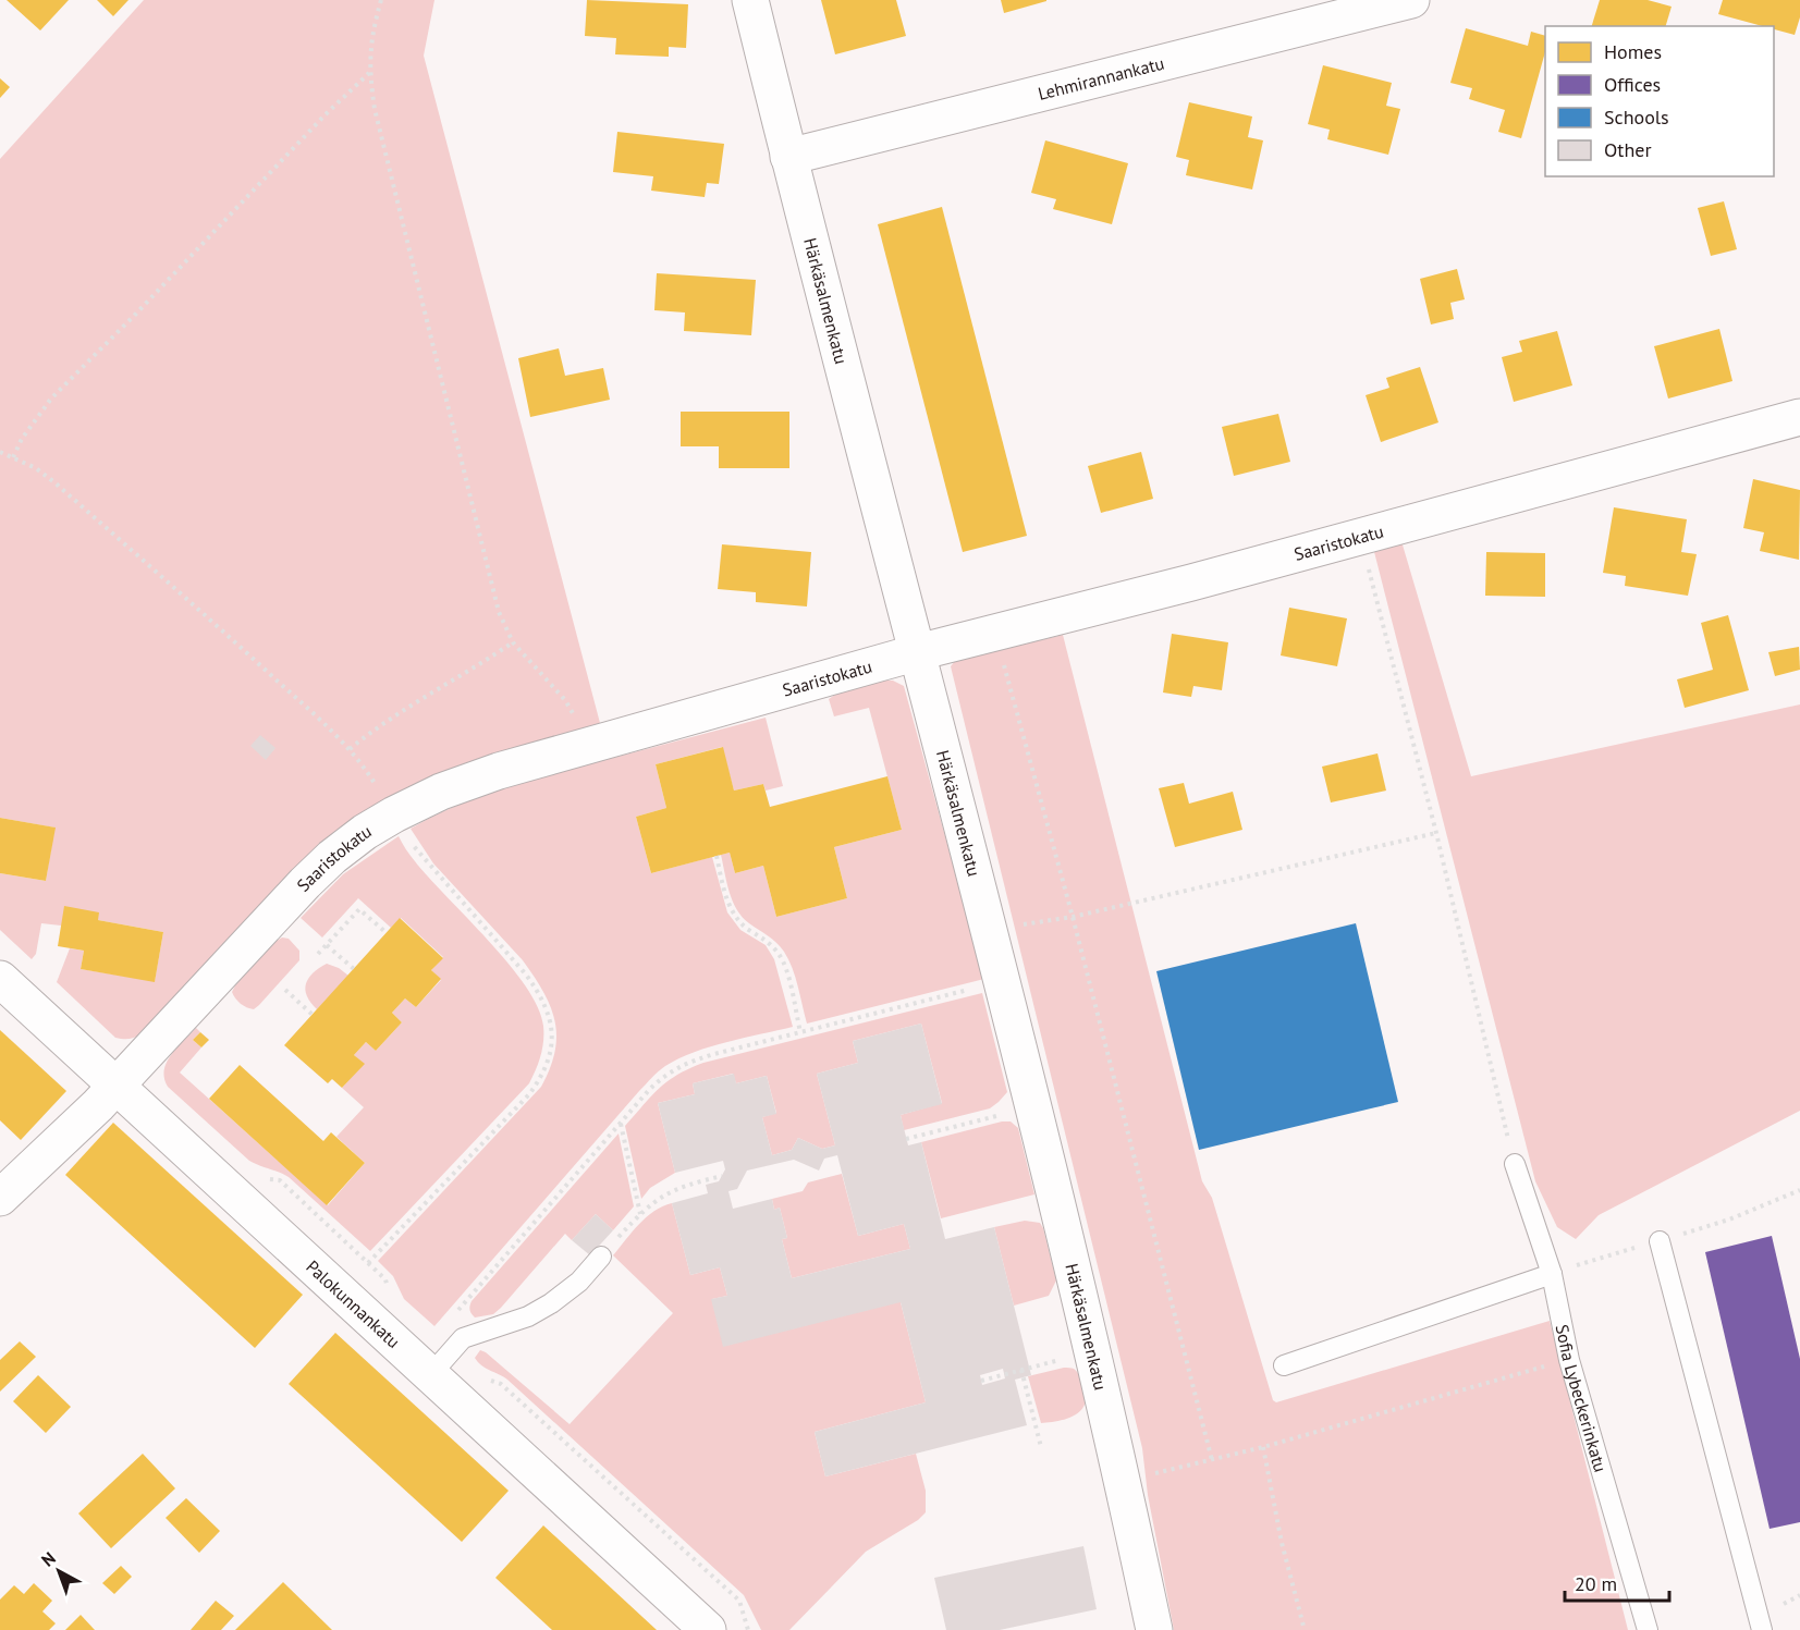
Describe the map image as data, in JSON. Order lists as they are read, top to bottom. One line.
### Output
{"streets":{"street":["Lehmirannankatu","Härkäsalmenkatu","Saaristokatu","Palokunnankatu"],"lane":["Sofia Lybeckerinkatu"]},"crossings":[["Lehmirannankatu","Härkäsalmenkatu"],["Härkäsalmenkatu","Saaristokatu"],["Saaristokatu","Palokunnankatu"]],"legend":["Homes","Offices","Schools","Other"],"scale_bar":"20 m","north":"top left"}
